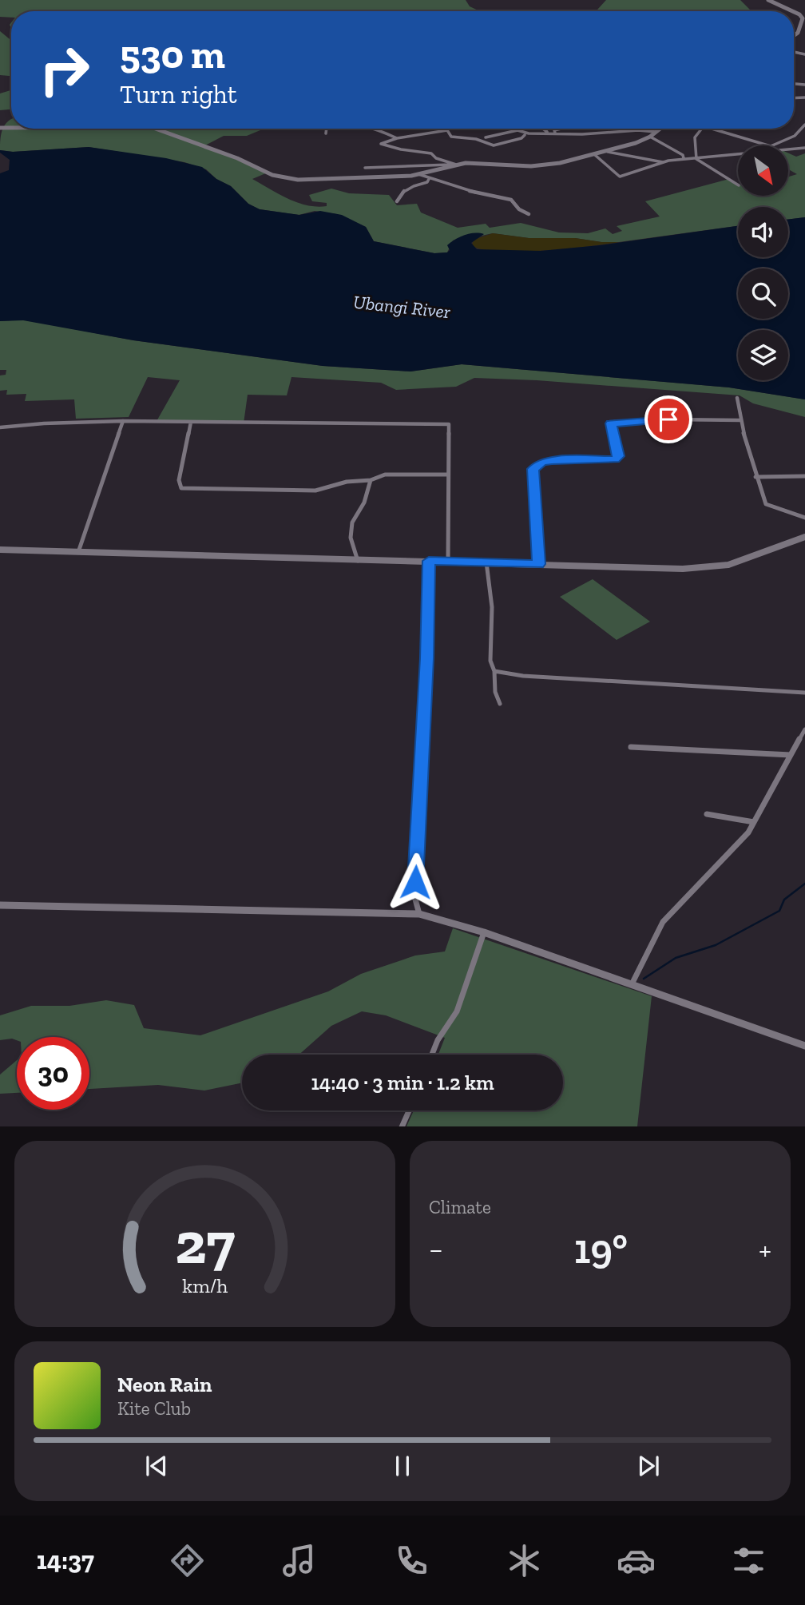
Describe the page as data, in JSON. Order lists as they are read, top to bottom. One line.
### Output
{"water":["Ubangi River"],"north":"bottom right","page":{"turn":["530 m","Turn right"],"limit":"30","trip":"14:40 · 3 min · 1.2 km","tile":"Climate","heat":["−","19°","+"],"song":["Neon Rain","Kite Club"],"tabs":"14:37","gauge":["27","km/h"]}}
